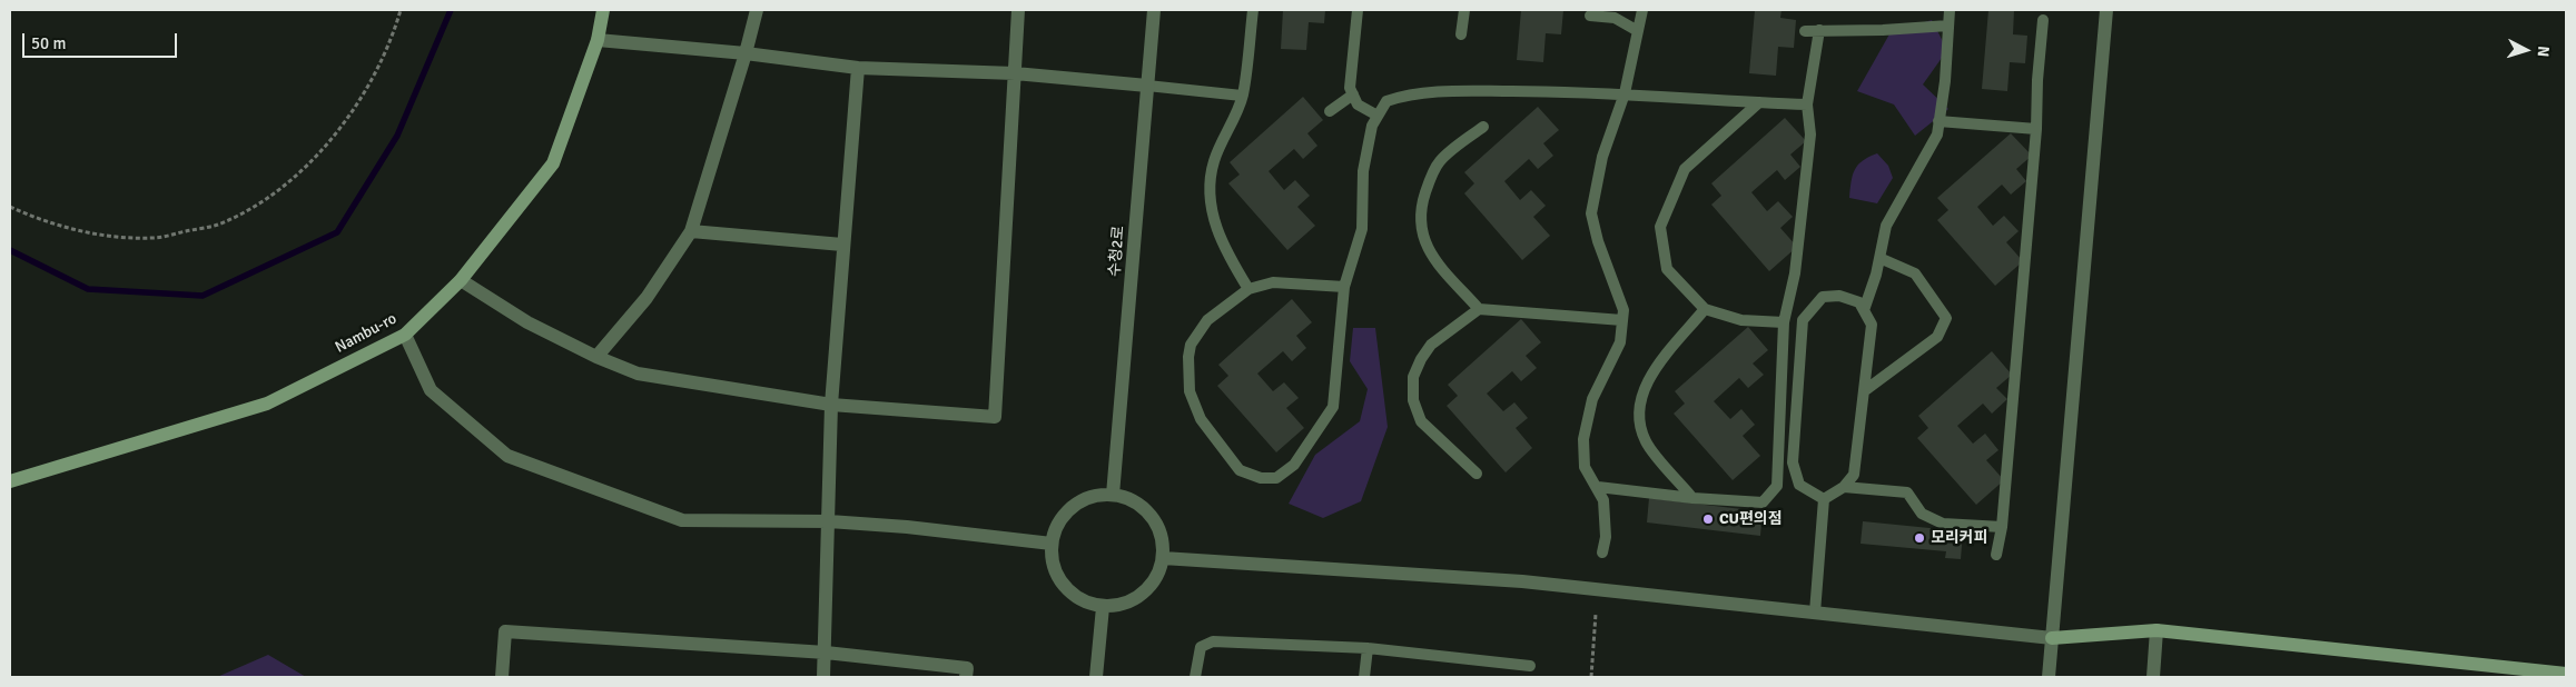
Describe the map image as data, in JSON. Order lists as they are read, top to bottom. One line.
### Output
{"streets":{"main road":["Nambu-ro"],"street":["수청2로"]},"places":["CU편의점","모리커피"],"scale_bar":"50 m","north":"right"}
